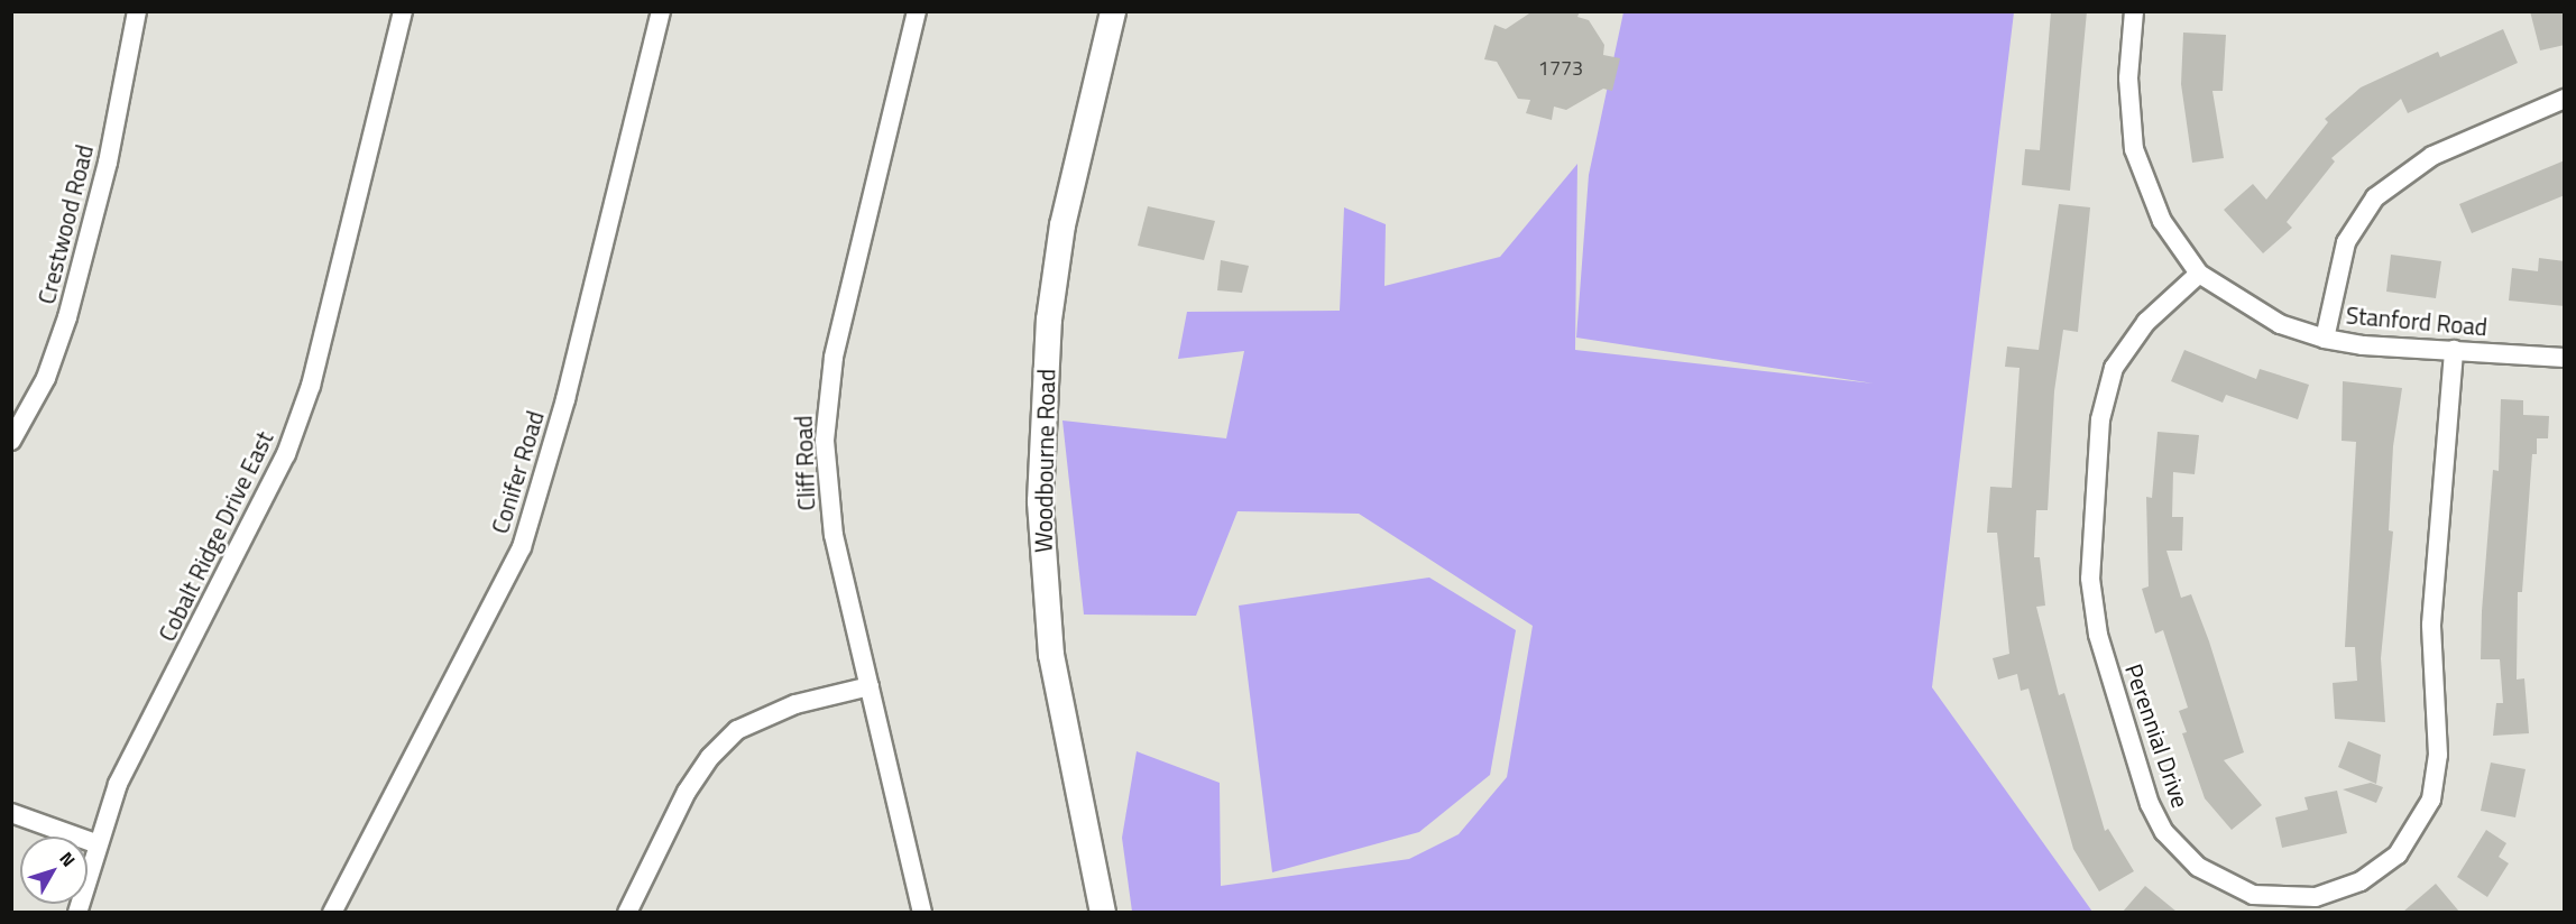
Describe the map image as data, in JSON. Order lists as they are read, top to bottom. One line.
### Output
{"streets":{"main road":["Woodbourne Road"],"street":["Crestwood Road","Stanford Road","Cliff Road","Conifer Road","Cobalt Ridge Drive East","Perennial Drive"]},"crossings":[["Stanford Road","Perennial Drive"]],"house_numbers":["1773"],"north":"top right"}
